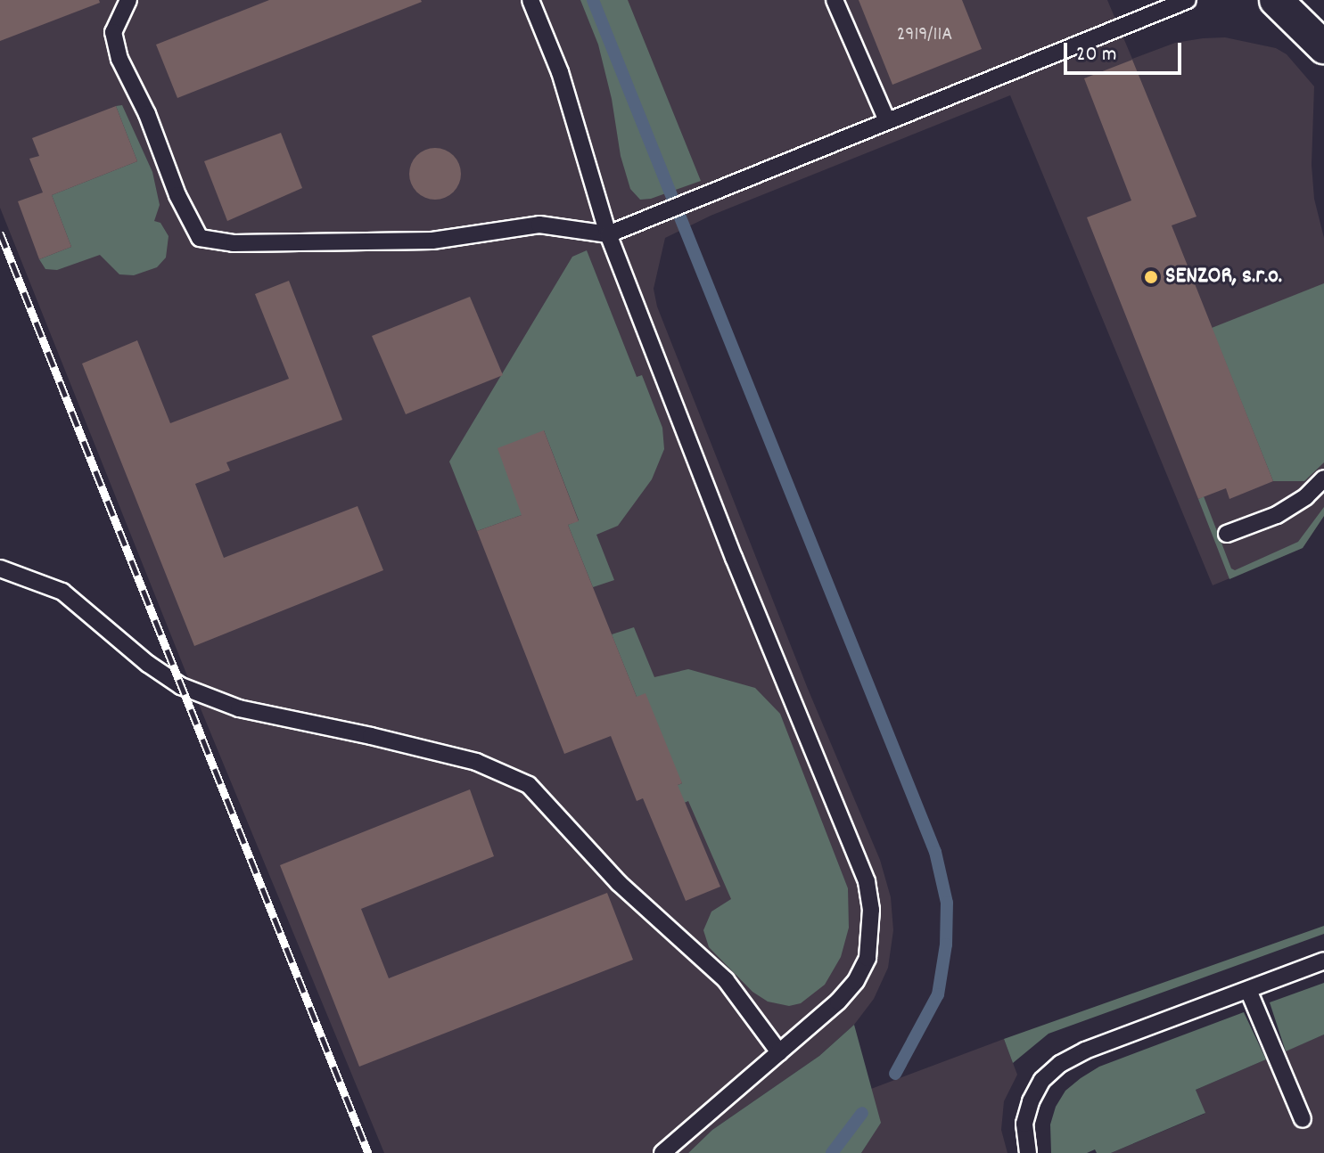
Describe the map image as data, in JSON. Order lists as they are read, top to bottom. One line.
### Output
{"places":["SENZOR, s.r.o."],"house_numbers":["2919/11A"],"scale_bar":"20 m"}
